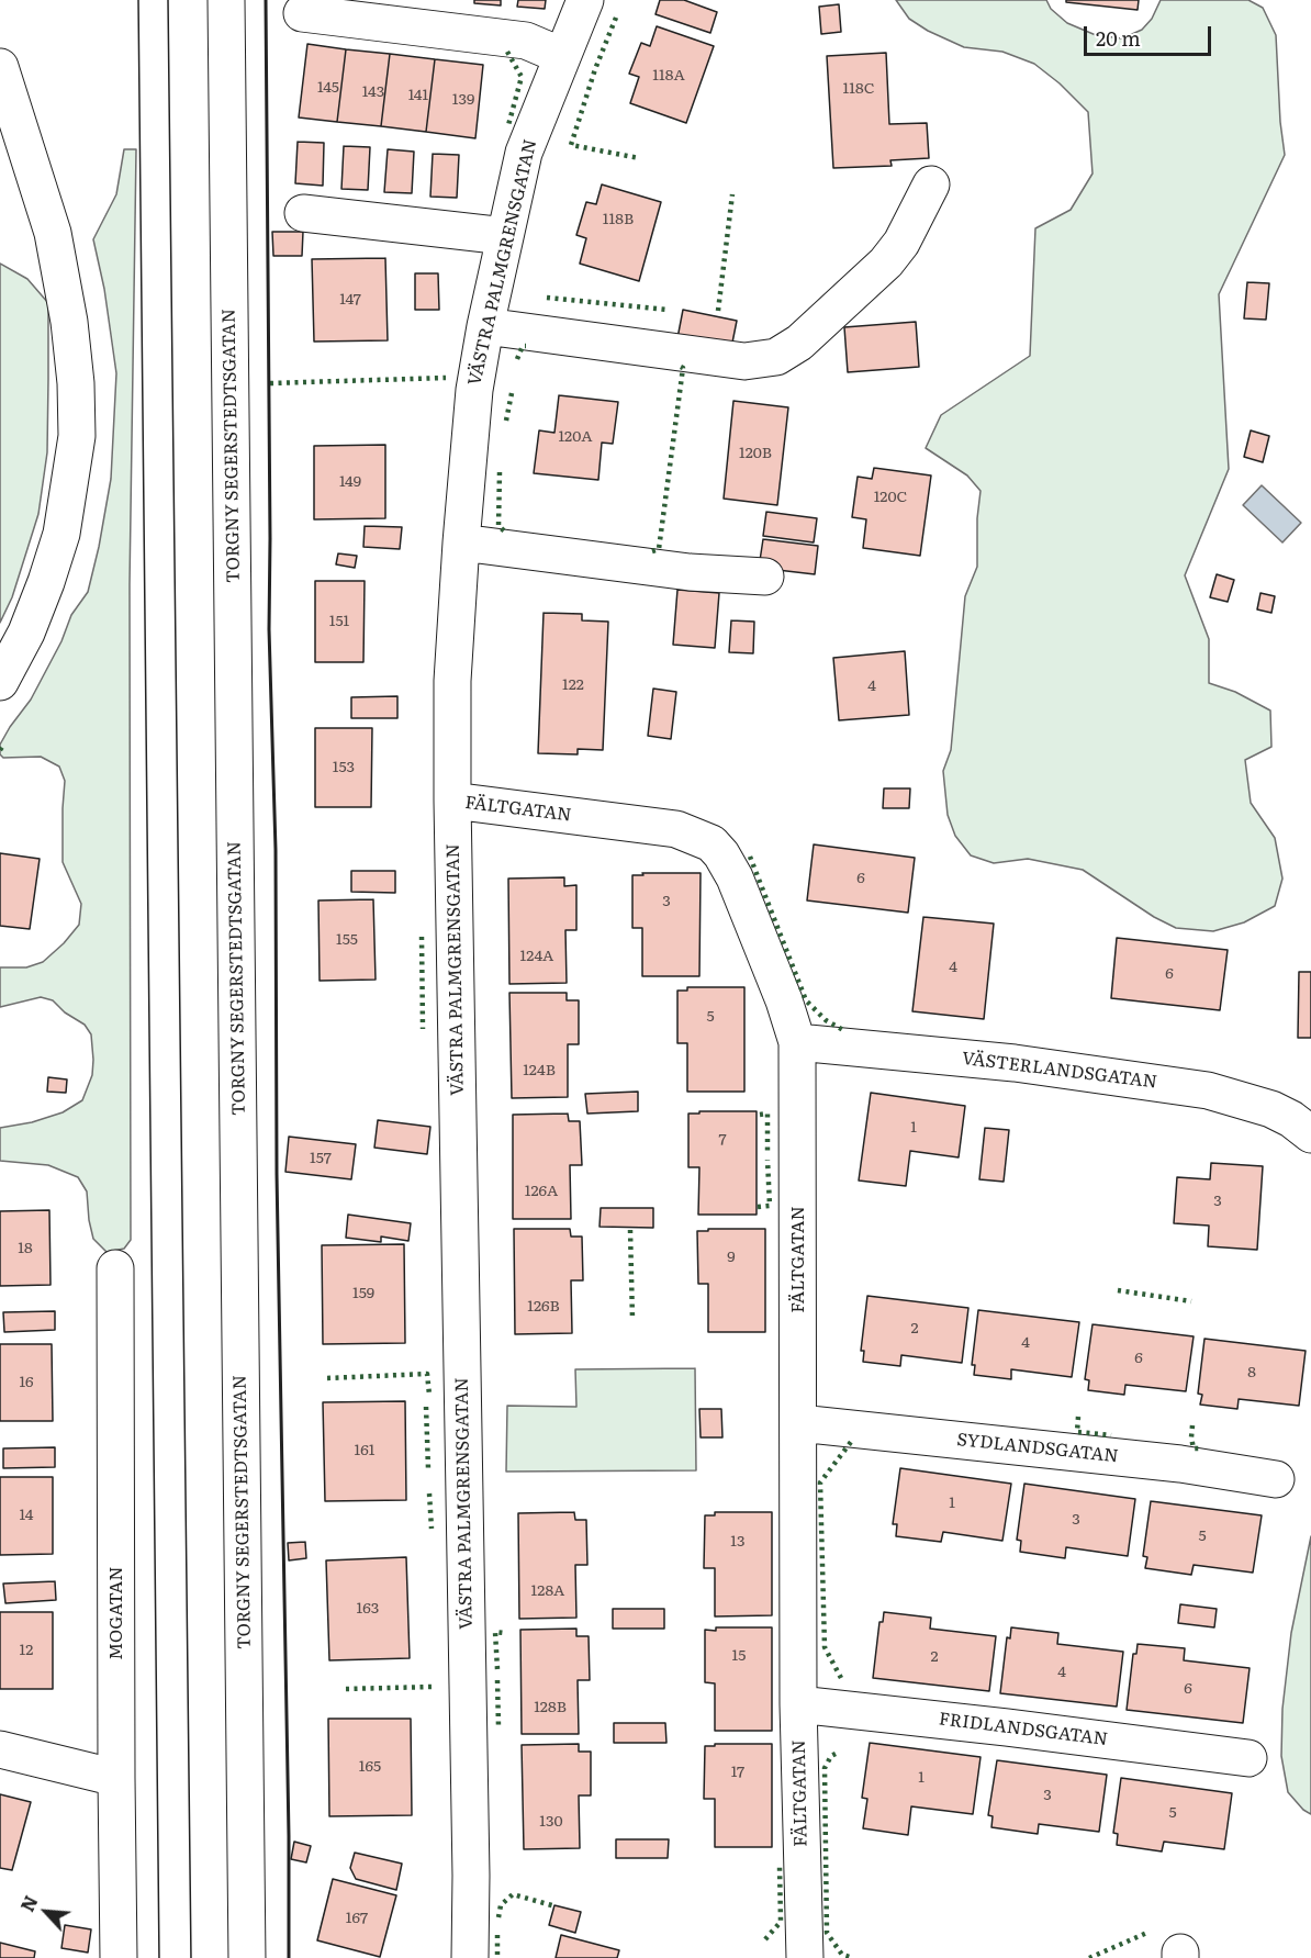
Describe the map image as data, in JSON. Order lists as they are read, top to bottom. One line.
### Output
{"streets":{"street":["VÄSTRA PALMGRENSGATAN","TORGNY SEGERSTEDTSGATAN","FÄLTGATAN","VÄSTERLANDSGATAN","SYDLANDSGATAN","MOGATAN","FRIDLANDSGATAN"]},"crossings":[["VÄSTRA PALMGRENSGATAN","FÄLTGATAN"],["FÄLTGATAN","VÄSTERLANDSGATAN"],["FÄLTGATAN","SYDLANDSGATAN"],["FÄLTGATAN","FRIDLANDSGATAN"]],"house_numbers":["118A","145","118C","143","141","139","118B","147","120A","120B","149","120C","151","122","4","153","6","3","155","124A","4","6","5","124B","1","7","157","126A","3","18","9","159","126B","2","4","6","8","16","161","1","14","3","5","13","128A","163","12","15","2","4","6","128B","165","17","1","3","5","130","167"],"scale_bar":"20 m","north":"top left"}
